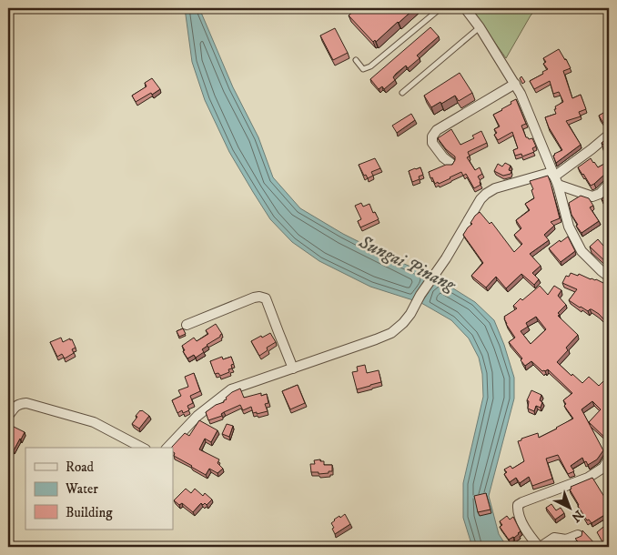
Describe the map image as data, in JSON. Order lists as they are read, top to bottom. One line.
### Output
{"water":["Sungai Pinang"],"legend":["Road","Water","Building"],"north":"bottom right"}
